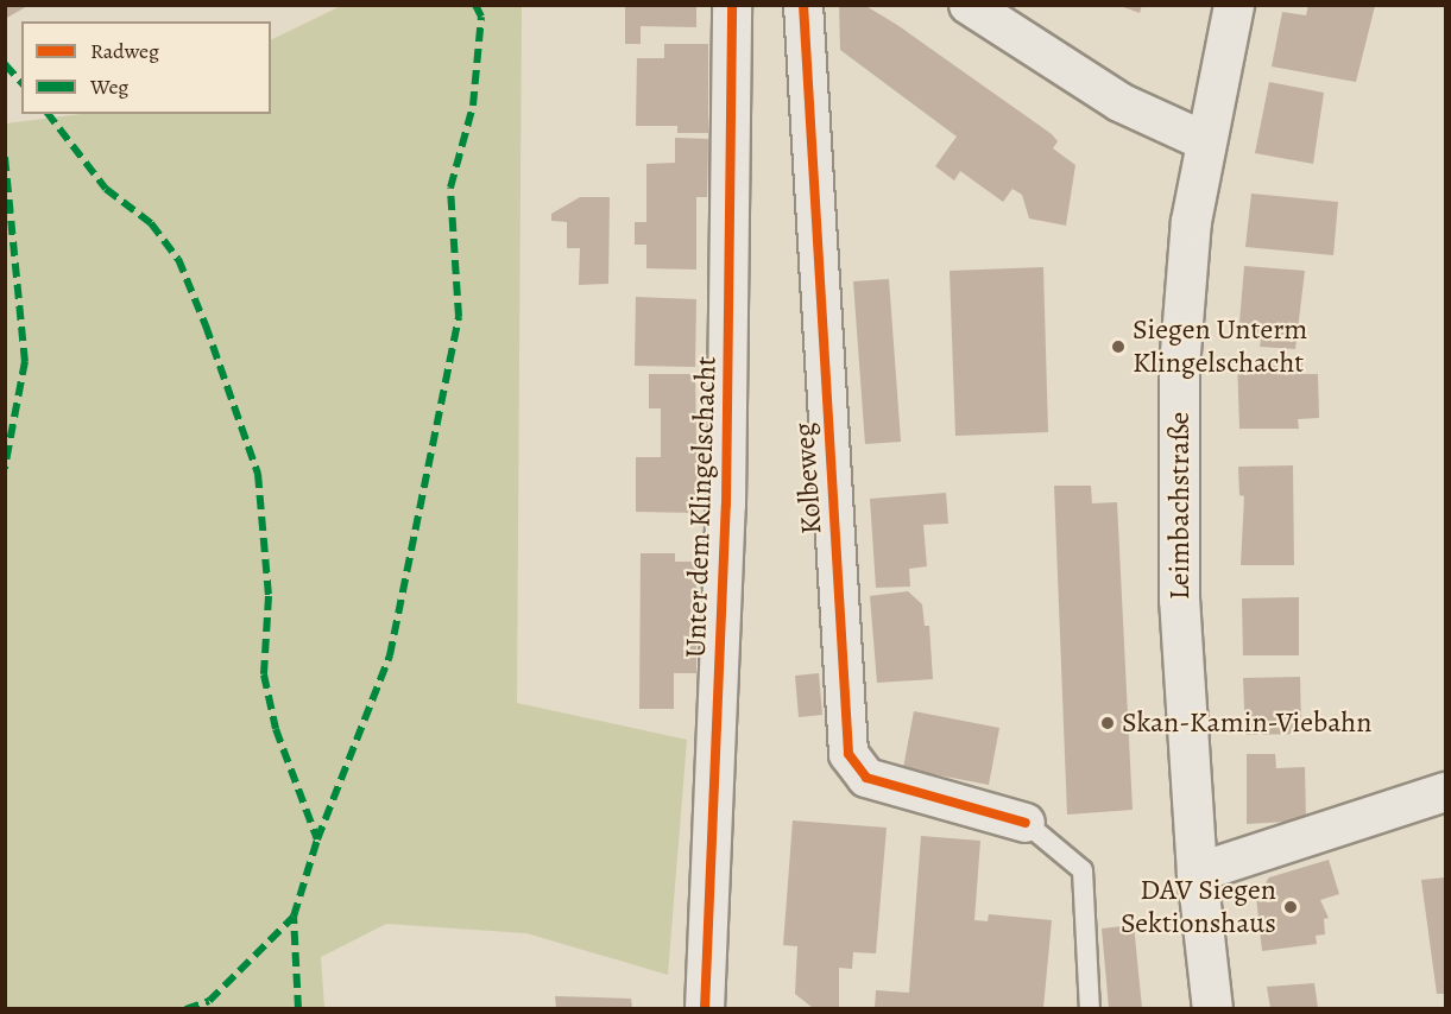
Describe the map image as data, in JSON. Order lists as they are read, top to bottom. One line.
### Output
{"streets":{"main road":["Leimbachstraße"],"street":["Kolbeweg","Unter dem Klingelschacht"]},"places":["Siegen Unterm Klingelschacht","Skan-Kamin-Viebahn","DAV Siegen Sektionshaus"],"legend":["Radweg","Weg"]}
